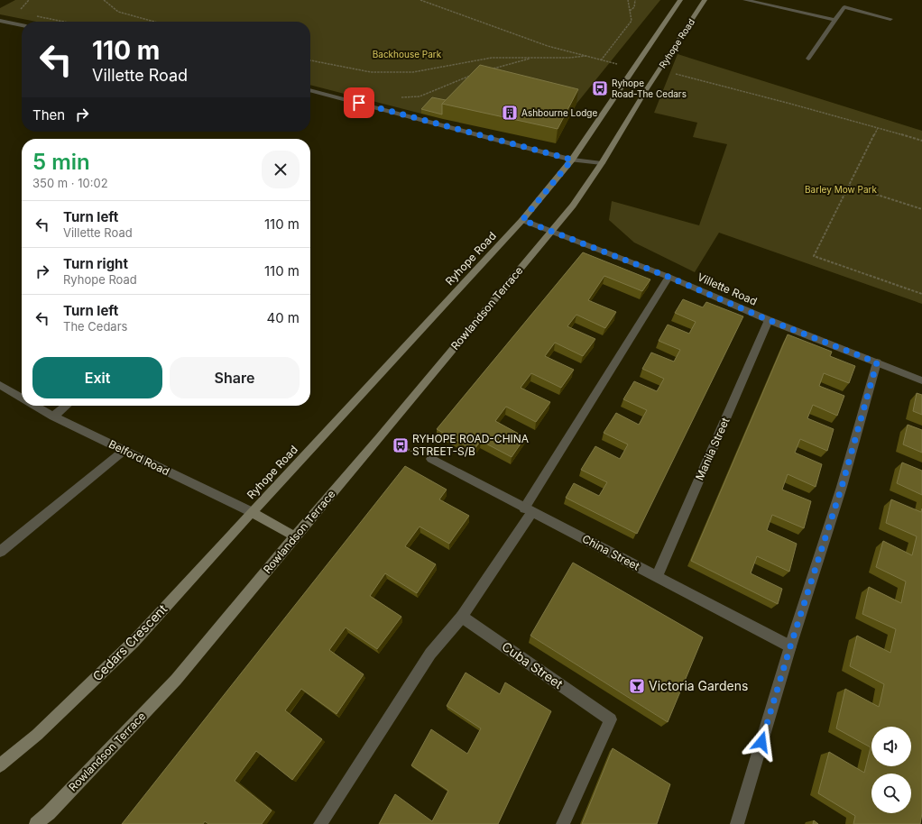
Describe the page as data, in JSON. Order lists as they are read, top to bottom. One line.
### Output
{"streets":{"main road":["Ryhope Road","Rowlandson Terrace","Cedars Crescent"],"street":["Villette Road","Manila Street","Belford Road","China Street","Cuba Street"]},"crossings":[["Ryhope Road","Villette Road"],["Ryhope Road","Rowlandson Terrace"],["Ryhope Road","Belford Road"],["Ryhope Road","Cedars Crescent"],["Villette Road","Rowlandson Terrace"],["Villette Road","Manila Street"],["Manila Street","China Street"],["Belford Road","Cedars Crescent"]],"parks":["Backhouse Park","Barley Mow Park"],"places":{"bus stop":["Ryhope Road-The Cedars","RYHOPE ROAD-CHINA STREET-S/B"],"building":["Ashbourne Lodge"],"bar":["Victoria Gardens"]},"page":{"turn":["110 m","Villette Road"],"then":"Then","heading":["5 min","350 m · 10:02"],"list":[{"name":"Turn left","note":"Villette Road","value":"110 m"},{"name":"Turn right","note":"Ryhope Road","value":"110 m"},{"name":"Turn left","note":"The Cedars","value":"40 m"}],"buttons":["Exit","Share"]}}
